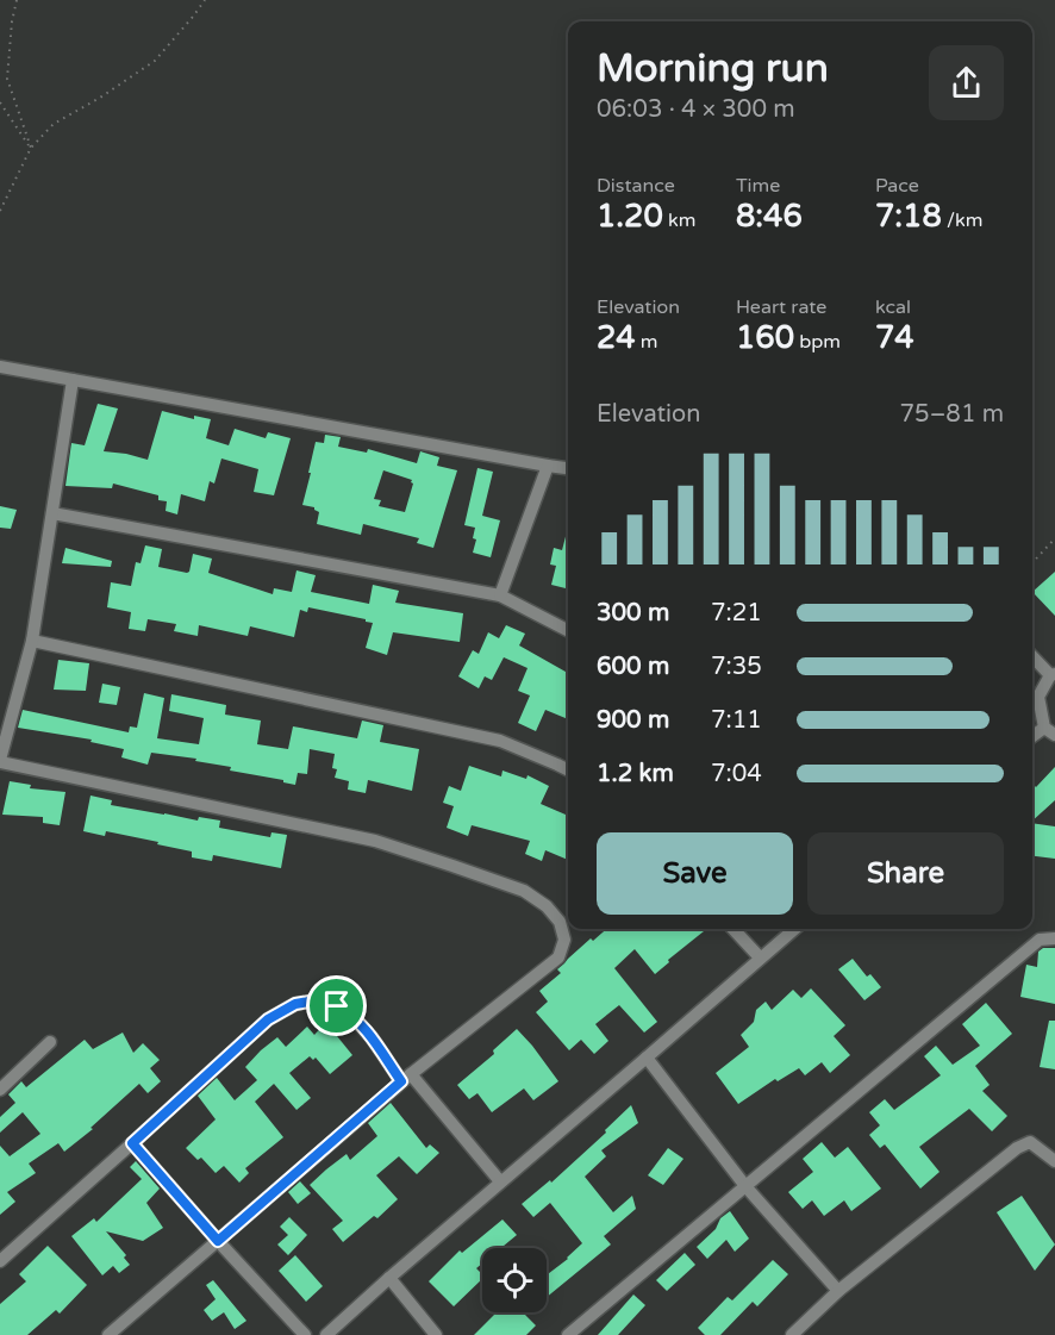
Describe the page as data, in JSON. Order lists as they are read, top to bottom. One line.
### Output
{"page":{"heading":["Morning run","06:03 · 4 × 300 m"],"stats":[["Distance","1.20 km"],["Time","8:46"],["Pace","7:18 /km"],["Elevation","24 m"],["Heart rate","160 bpm"],["kcal","74"]],"chart":["Elevation","75–81 m"],"list":[{"name":"300 m","note":"7:21"},{"name":"600 m","note":"7:35"},{"name":"900 m","note":"7:11"},{"name":"1.2 km","note":"7:04"}],"buttons":["Save","Share"]}}
